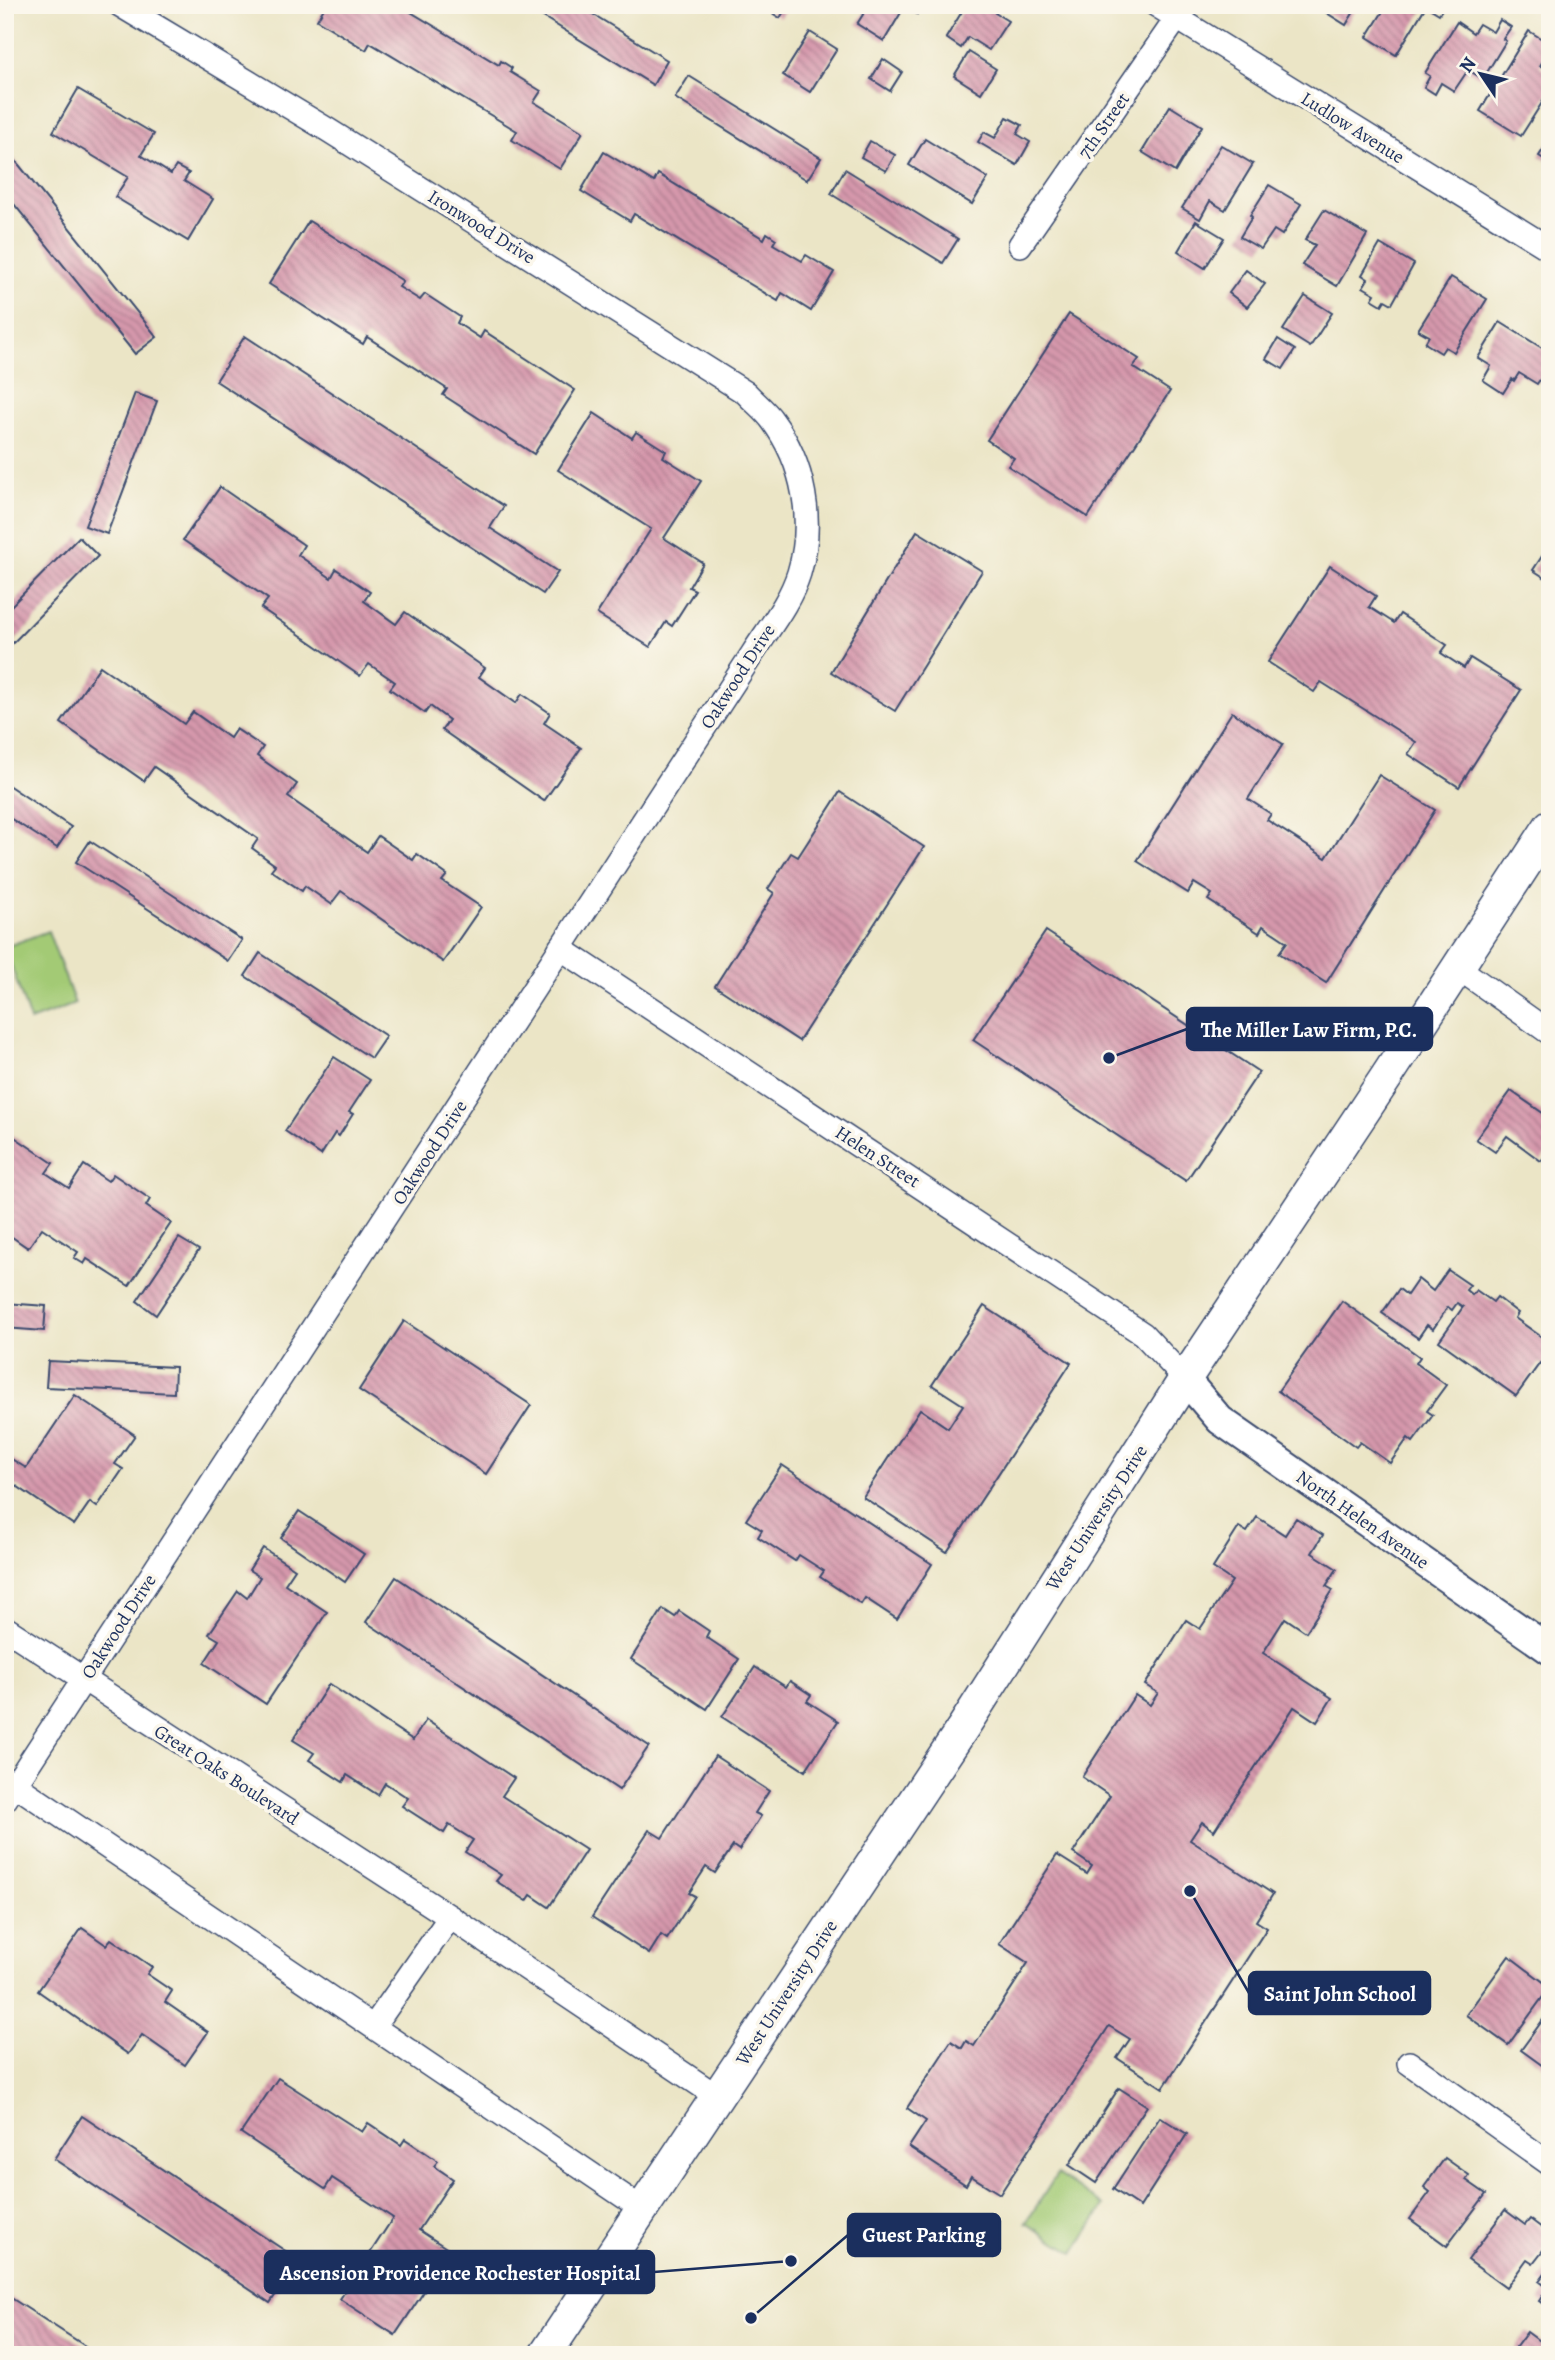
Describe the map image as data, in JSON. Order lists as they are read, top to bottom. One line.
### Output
{"streets":{"main road":["West University Drive"],"street":["7th Street","Ludlow Avenue","Ironwood Drive","Oakwood Drive","Helen Street","North Helen Avenue","Great Oaks Boulevard"]},"crossings":[["7th Street","Ludlow Avenue"],["Ironwood Drive","Oakwood Drive"],["Oakwood Drive","Helen Street"],["Oakwood Drive","Great Oaks Boulevard"],["Helen Street","West University Drive"],["Helen Street","North Helen Avenue"],["West University Drive","North Helen Avenue"],["West University Drive","Great Oaks Boulevard"]],"places":["The Miller Law Firm, P.C.","Saint John School","Ascension Providence Rochester Hospital","Guest Parking"],"north":"top left"}
